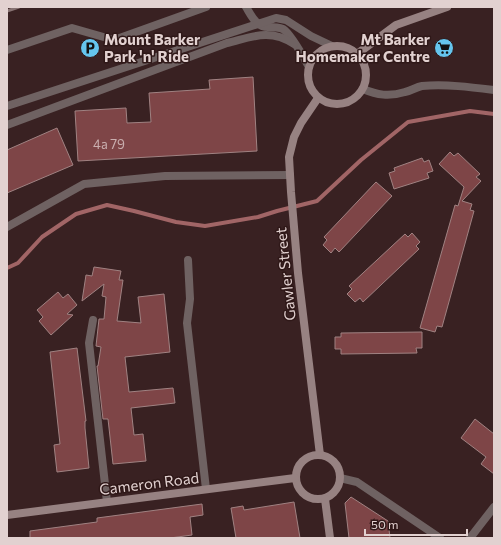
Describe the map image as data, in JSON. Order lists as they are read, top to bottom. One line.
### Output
{"streets":{"street":["Gawler Street","Cameron Road"]},"crossings":[["Gawler Street","Cameron Road"]],"places":{"parking":["Mount Barker Park 'n' Ride"],"supermarket":["Mt Barker Homemaker Centre"]},"house_numbers":["4a 79"],"scale_bar":"50 m"}
